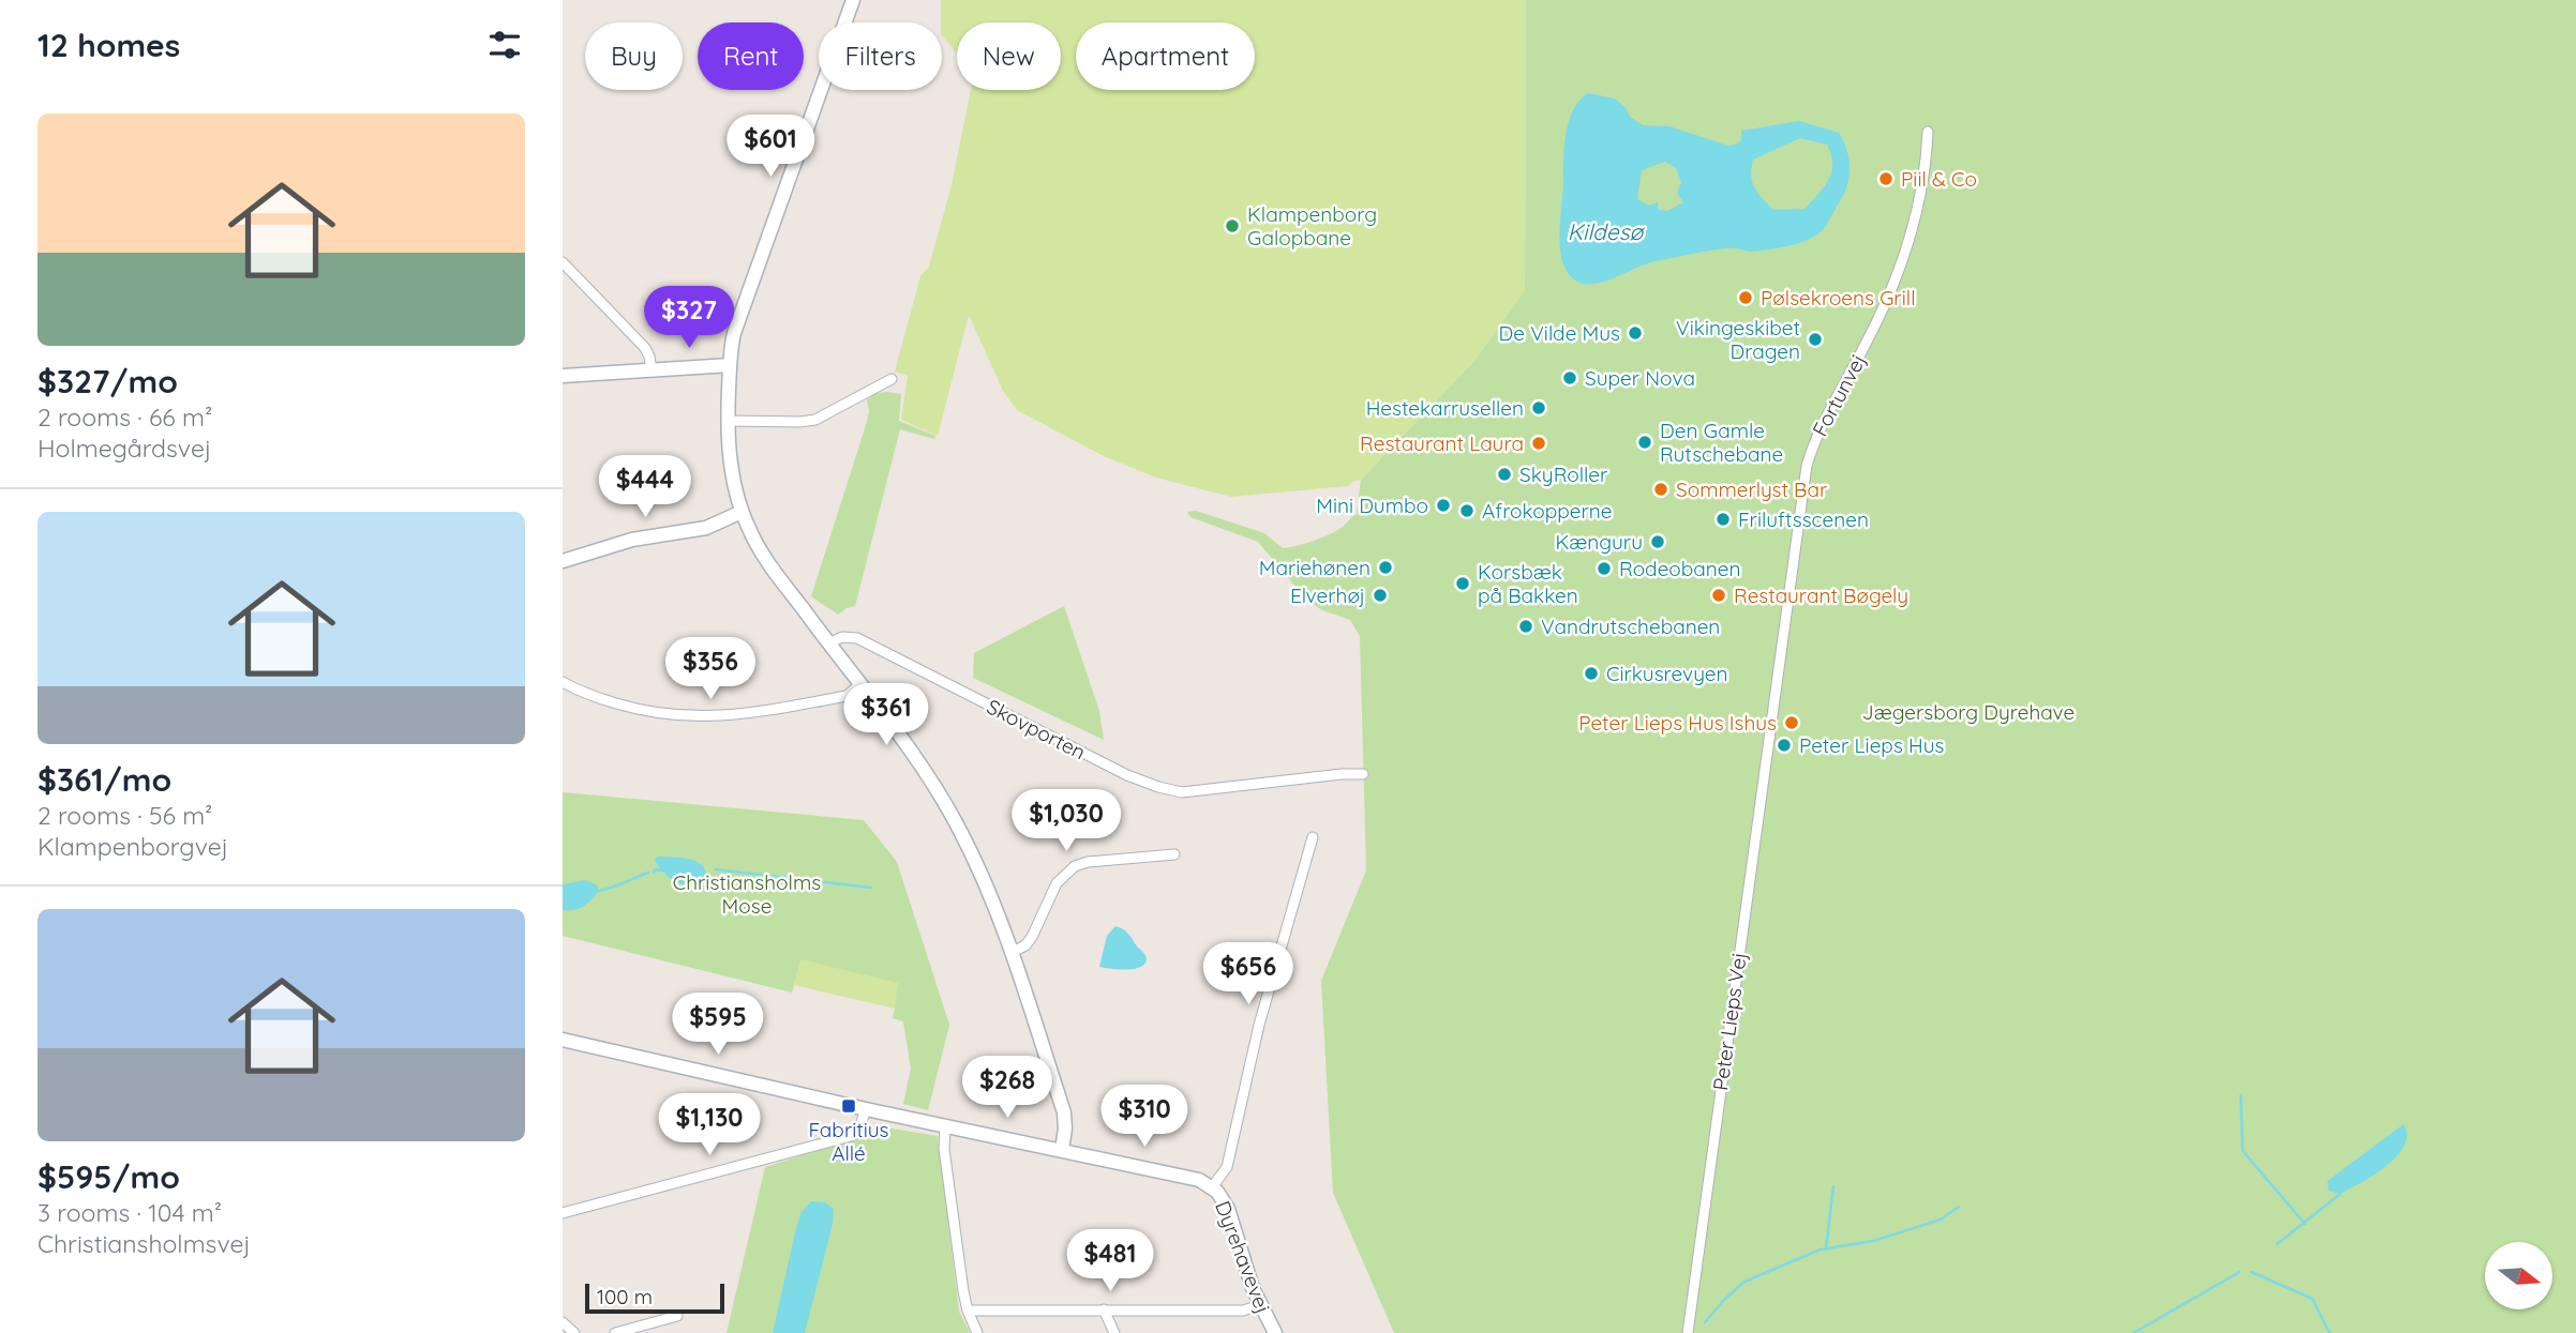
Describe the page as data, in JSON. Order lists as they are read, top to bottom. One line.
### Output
{"streets":{"street":["Fortunvej","Skovporten","Peter Lieps Vej","Dyrehavevej"]},"crossings":[["Fortunvej","Peter Lieps Vej"]],"water":["Kildesø"],"parks":["Jægersborg Dyrehave","Christiansholms Mose"],"places":{"other":["Piil & Co","Klampenborg Galopbane","Pølsekroens Grill","De Vilde Mus","Vikingeskibet Dragen","Super Nova","Hestekarrusellen","Den Gamle Rutschebane","Restaurant Laura","SkyRoller","Sommerlyst Bar","Mini Dumbo","Afrokopperne","Friluftsscenen","Kænguru","Mariehønen","Rodeobanen","Korsbæk på Bakken","Elverhøj","Restaurant Bøgely","Vandrutschebanen","Cirkusrevyen","Peter Lieps Hus Ishus","Peter Lieps Hus"],"transit":["Fabritius Allé"]},"scale_bar":"100 m","north":"right","page":{"heading":"12 homes","chip":["Buy","Rent","Filters","New","Apartment"],"list":[{"name":"$327/mo","note":"2 rooms · 66 m² · Holmegårdsvej"},{"name":"$361/mo","note":"2 rooms · 56 m² · Klampenborgvej"},{"name":"$595/mo","note":"3 rooms · 104 m² · Christiansholmsvej"}],"price":["$601","$327","$444","$356","$361","$1,030","$656","$595","$268","$310","$1,130","$481"],"scale":"100 m"}}
